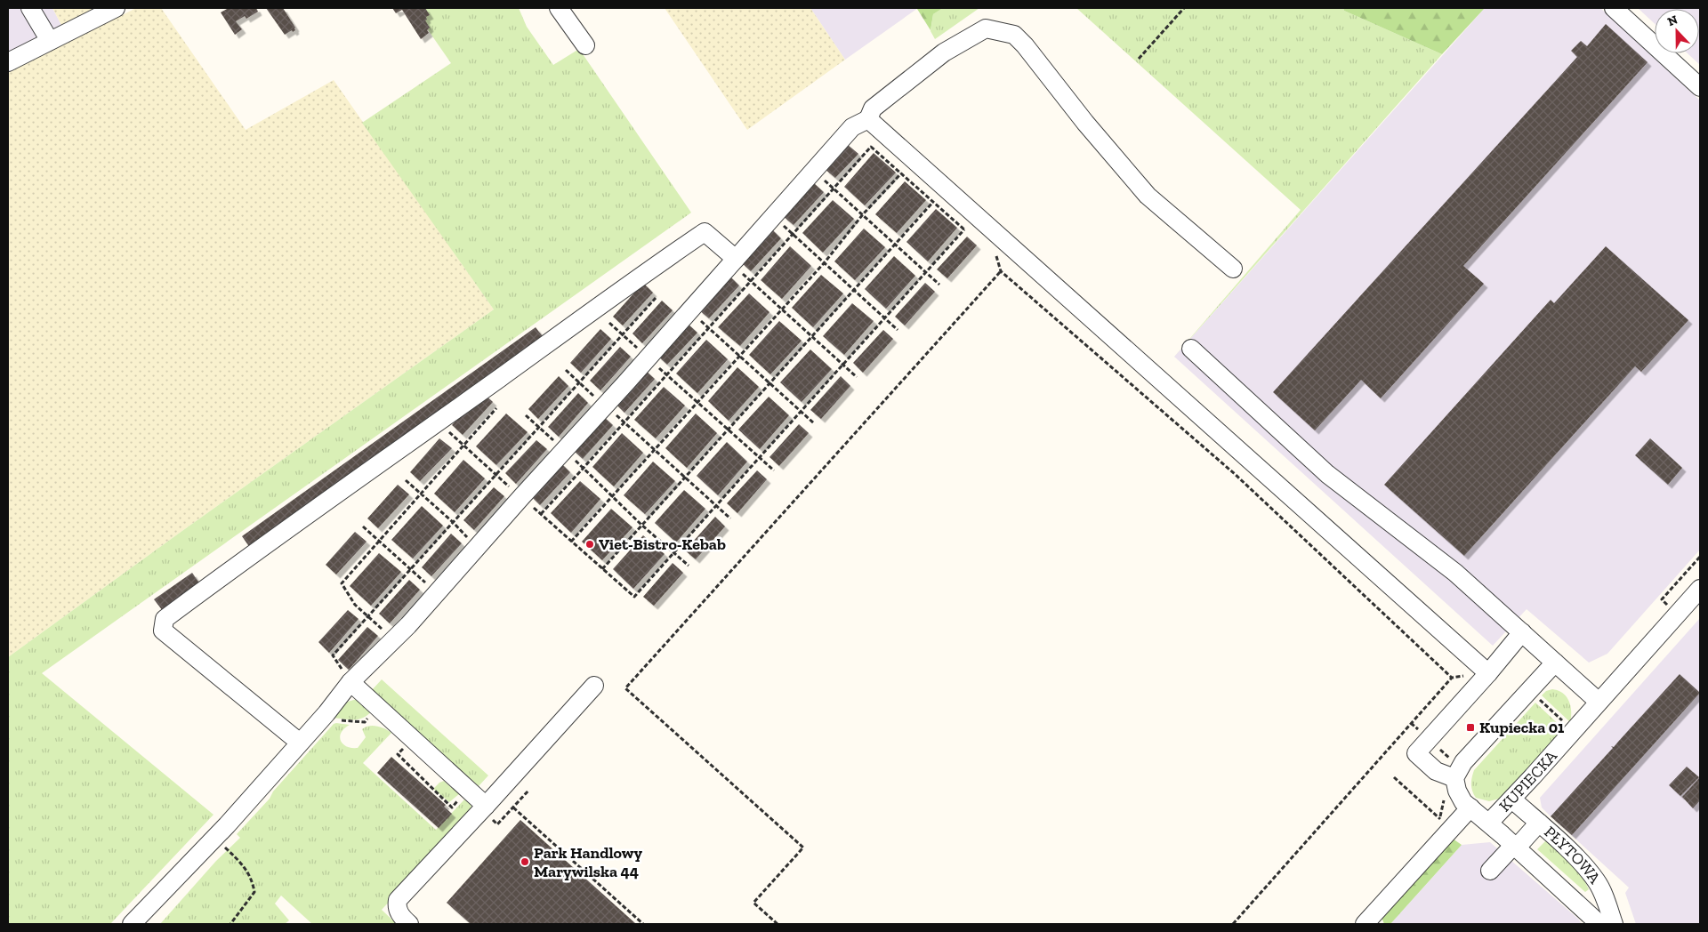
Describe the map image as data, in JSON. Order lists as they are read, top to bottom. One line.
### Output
{"streets":{"street":["KUPIECKA","PŁYTOWA"]},"crossings":[["KUPIECKA","PŁYTOWA"]],"places":{"other":["Viet-Bistro-Kebab","Park Handlowy Marywilska 44"],"transit":["Kupiecka 01"]},"north":"top"}
